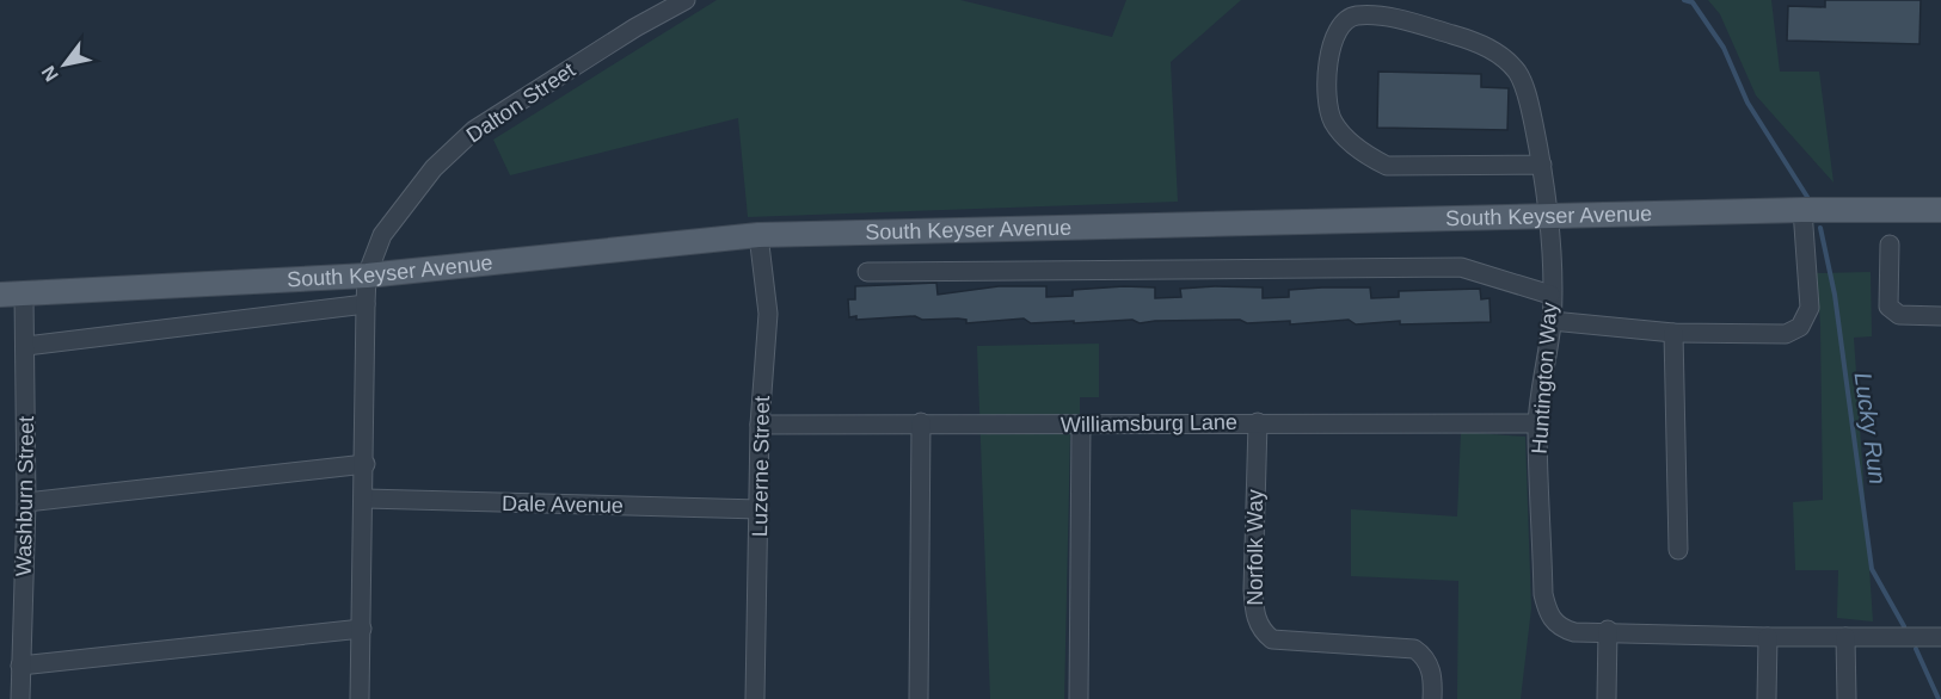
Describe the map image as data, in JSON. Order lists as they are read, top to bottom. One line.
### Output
{"streets":{"main road":["South Keyser Avenue"],"street":["Dalton Street","Huntington Way","Williamsburg Lane","Luzerne Street","Washburn Street","Dale Avenue","Norfolk Way"]},"crossings":[["Dalton Street","South Keyser Avenue"],["Dalton Street","Dale Avenue"],["South Keyser Avenue","Huntington Way"],["South Keyser Avenue","Luzerne Street"],["South Keyser Avenue","Washburn Street"],["Huntington Way","Williamsburg Lane"],["Williamsburg Lane","Luzerne Street"],["Williamsburg Lane","Norfolk Way"],["Luzerne Street","Dale Avenue"]],"water":["Lucky Run"],"north":"bottom left"}
